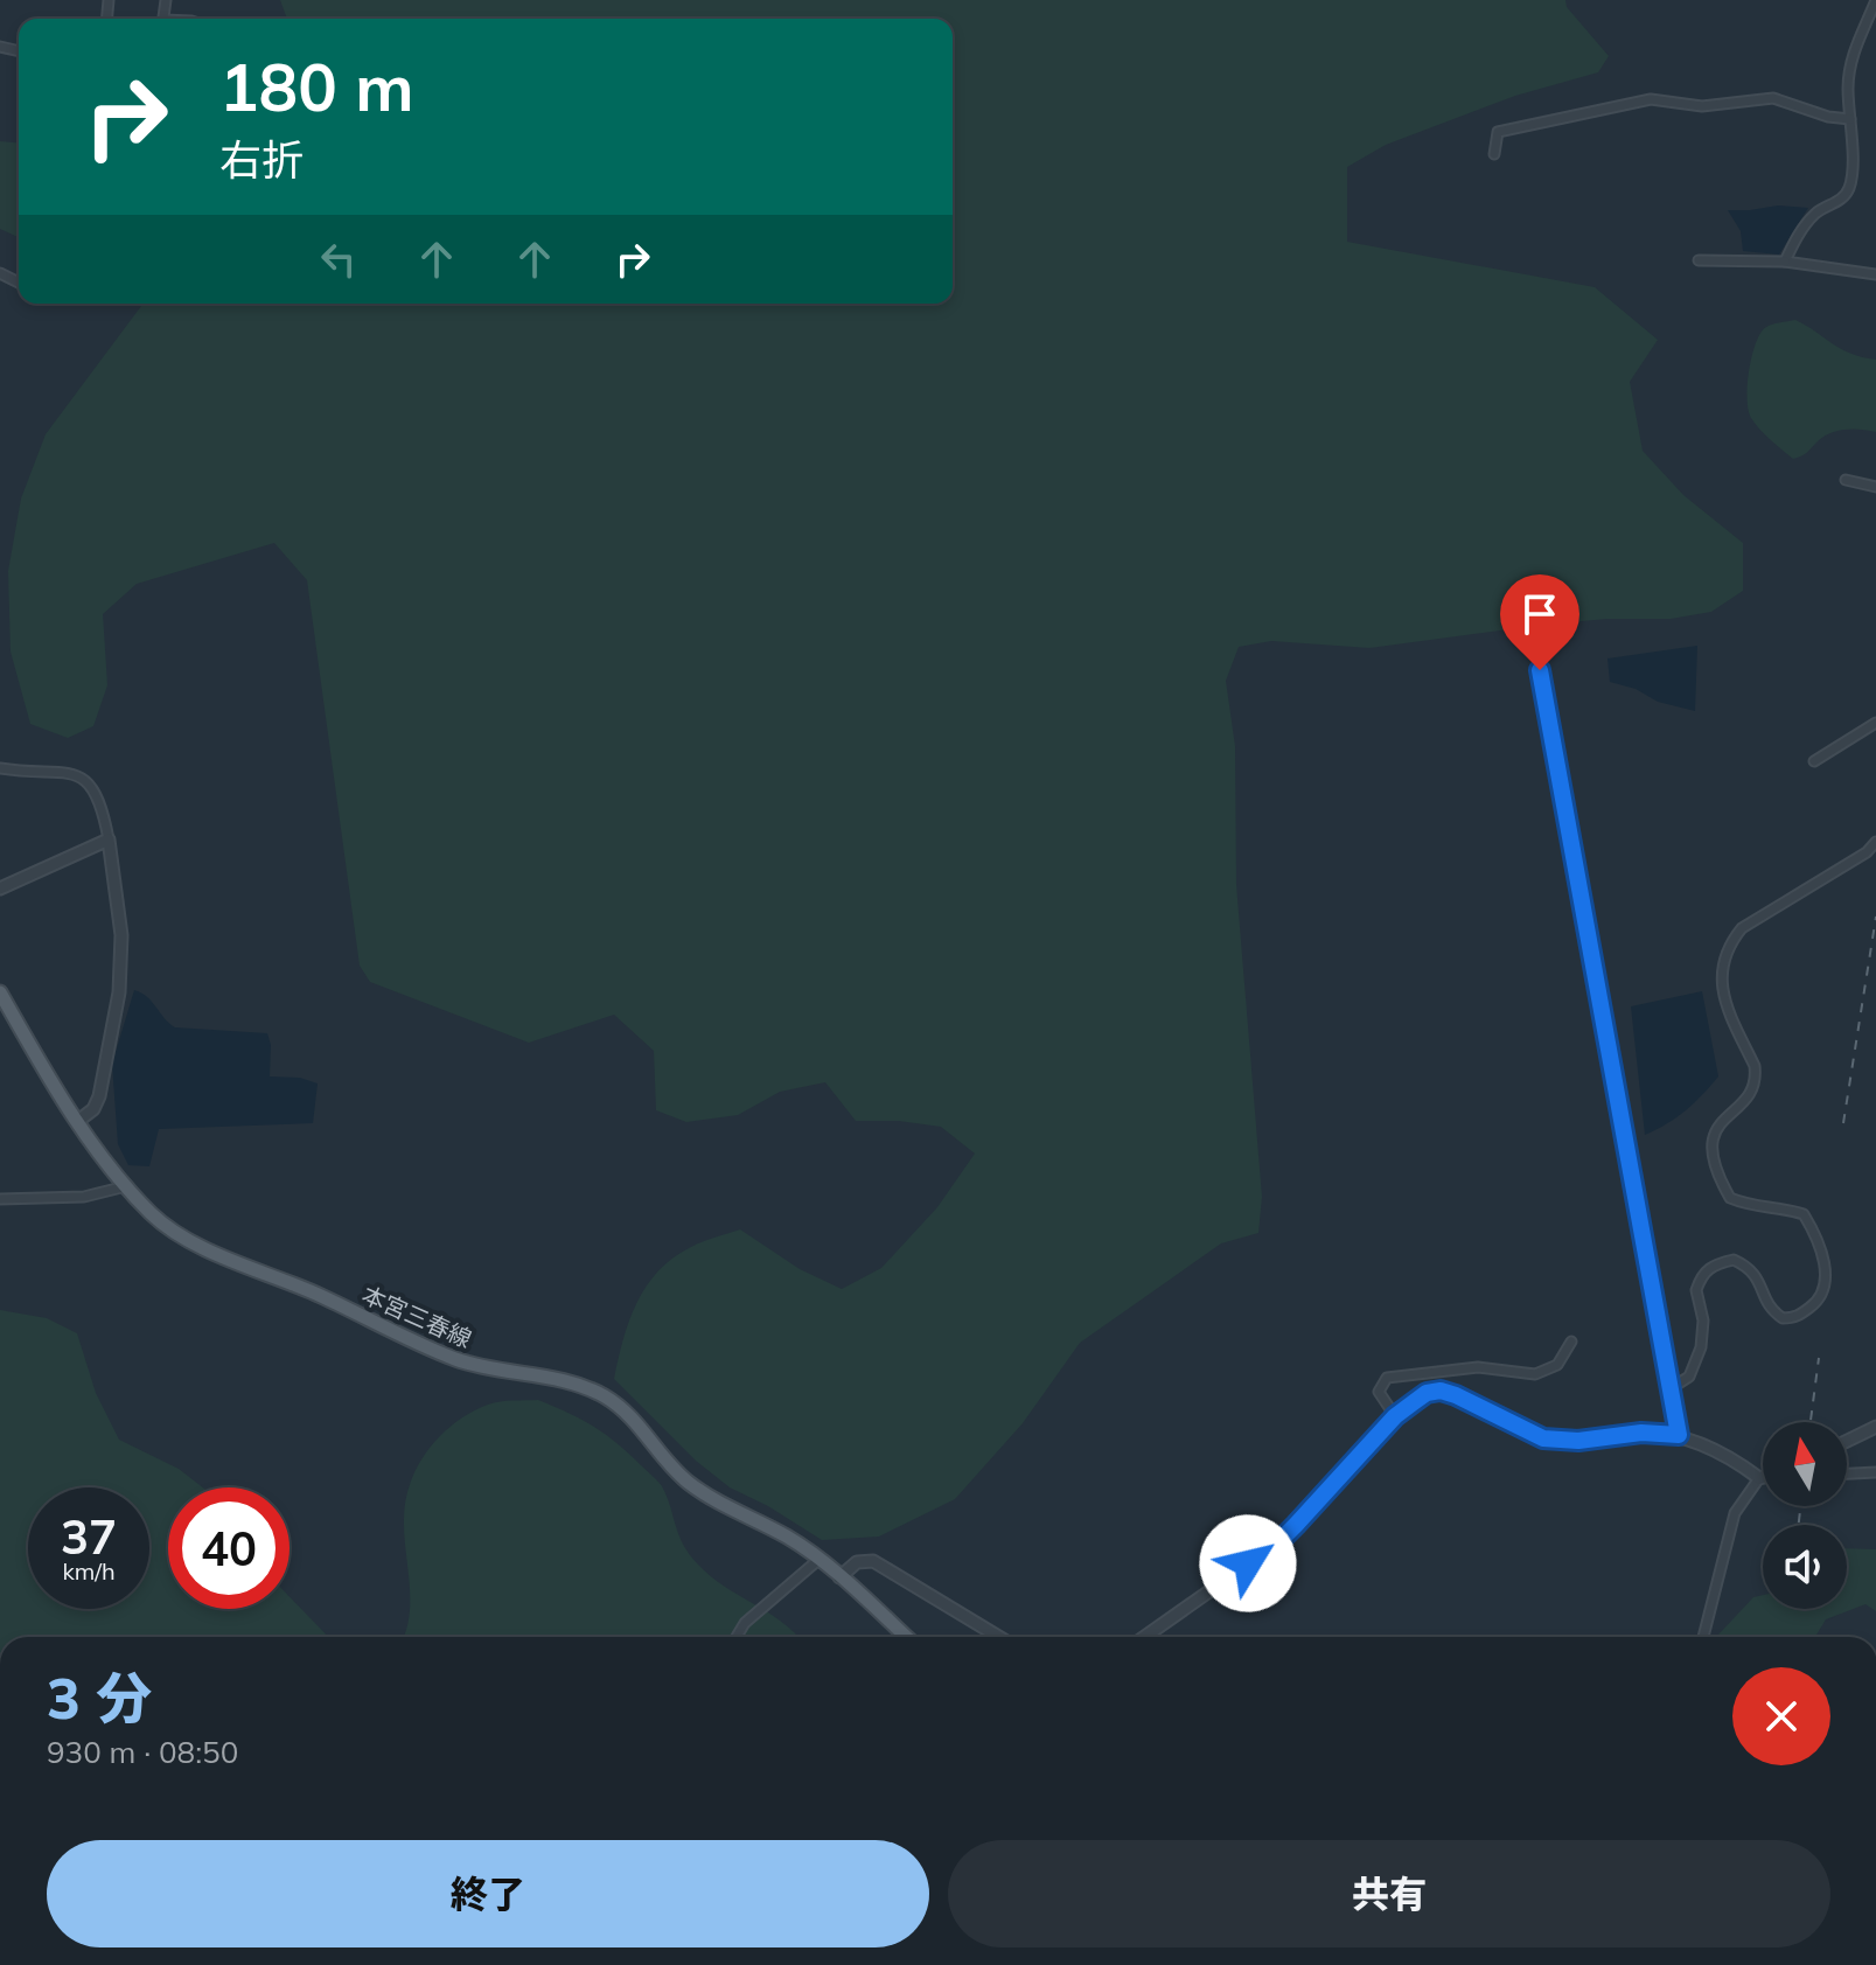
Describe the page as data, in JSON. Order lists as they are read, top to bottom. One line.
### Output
{"streets":{"main road":["本宮三春線"]},"north":"top","page":{"turn":["180 m","右折"],"speed":"37 km/h","limit":"40","heading":["3 分","930 m · 08:50"],"buttons":["終了","共有"]}}
